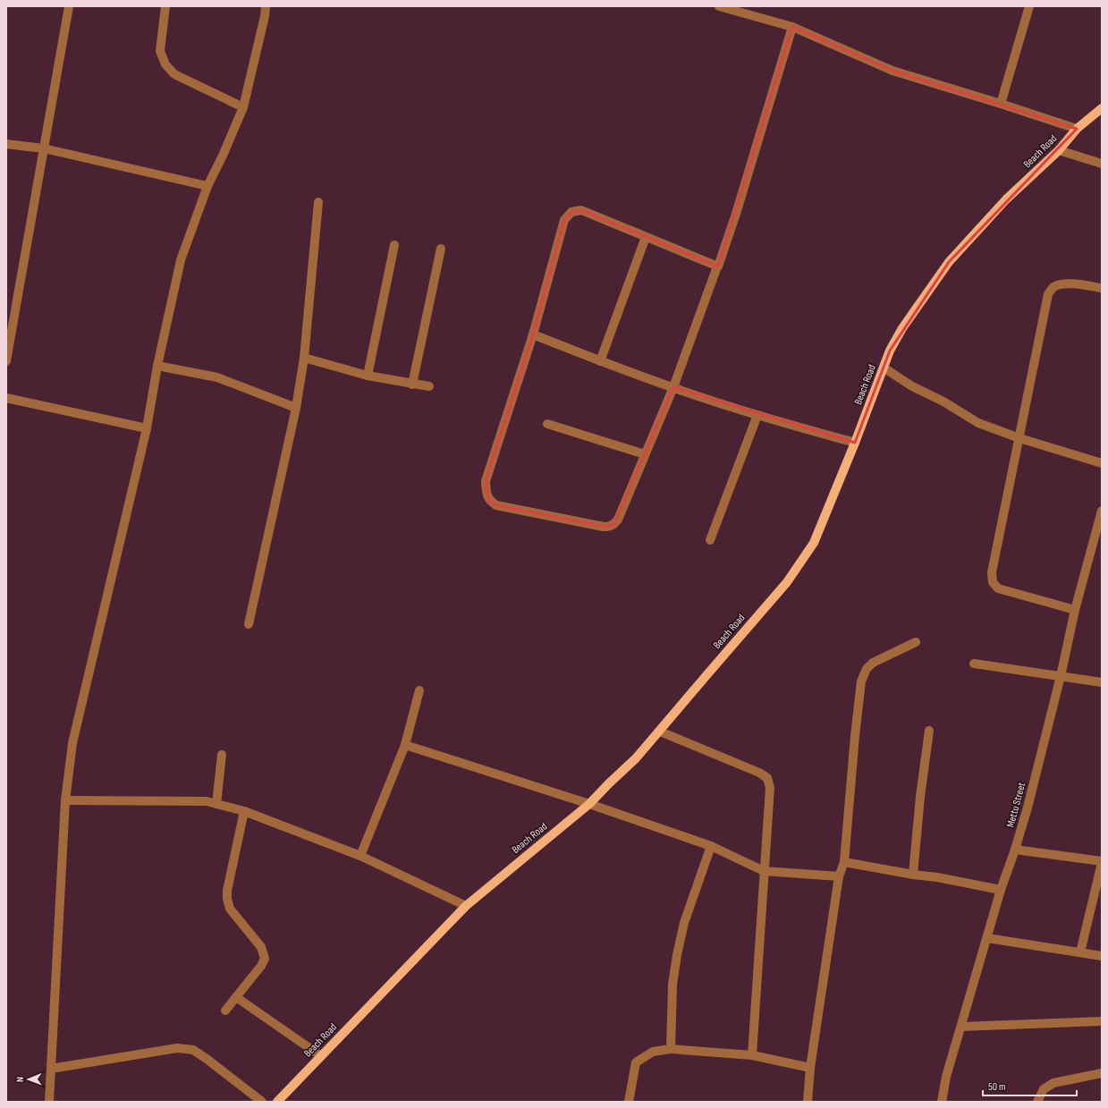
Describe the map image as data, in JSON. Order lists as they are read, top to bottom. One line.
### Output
{"streets":{"main road":["Beach Road"],"street":["Mettu Street"]},"scale_bar":"50 m","north":"left"}
